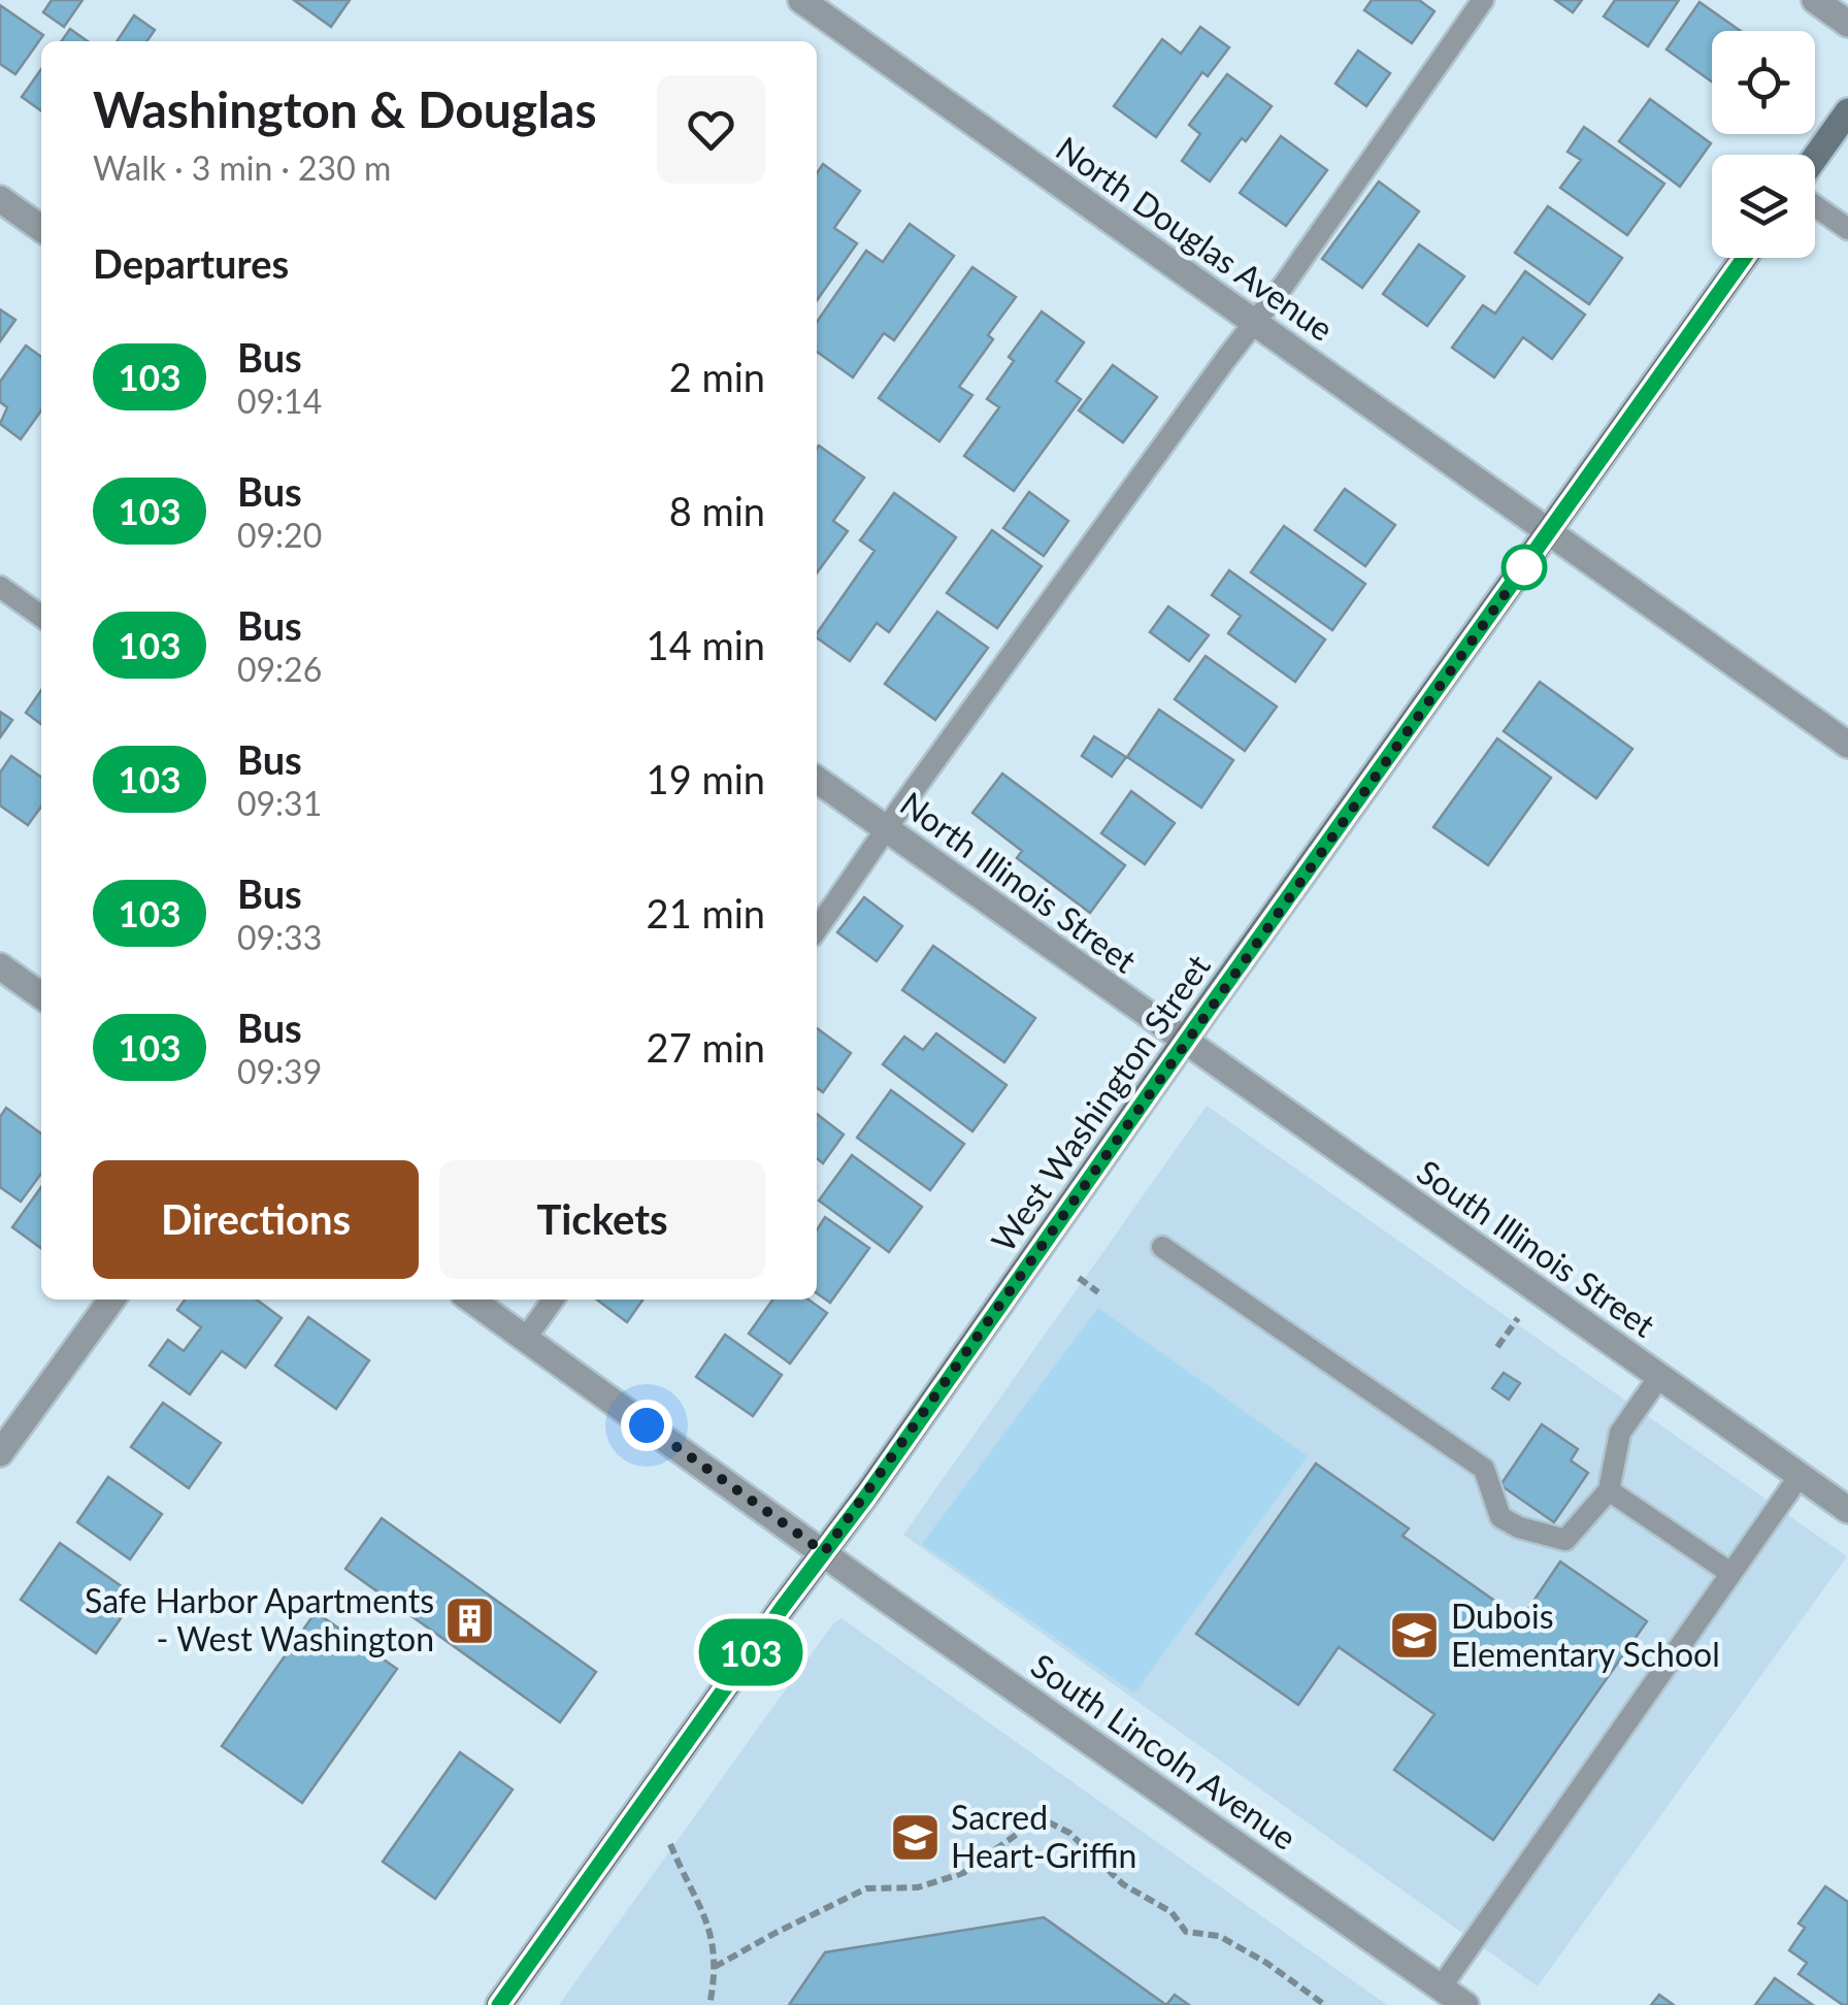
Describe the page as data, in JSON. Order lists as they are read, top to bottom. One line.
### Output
{"streets":{"street":["North Douglas Avenue","North Illinois Street","West Washington Street","South Illinois Street","South Lincoln Avenue"]},"crossings":[["North Douglas Avenue","West Washington Street"],["North Illinois Street","West Washington Street"],["North Illinois Street","South Illinois Street"],["West Washington Street","South Illinois Street"],["West Washington Street","South Lincoln Avenue"]],"places":{"building":["Safe Harbor Apartments - West Washington"],"school or university":["Dubois Elementary School","Sacred Heart-Griffin"]},"lines":["bus line 103"],"page":{"on_map":"103","heading":[["Washington & Douglas","Walk · 3 min · 230 m"],"Departures"],"list":[{"mark":"103","name":"Bus","note":"09:14","value":"2 min"},{"mark":"103","name":"Bus","note":"09:20","value":"8 min"},{"mark":"103","name":"Bus","note":"09:26","value":"14 min"},{"mark":"103","name":"Bus","note":"09:31","value":"19 min"},{"mark":"103","name":"Bus","note":"09:33","value":"21 min"},{"mark":"103","name":"Bus","note":"09:39","value":"27 min"}],"buttons":["Directions","Tickets"]}}
